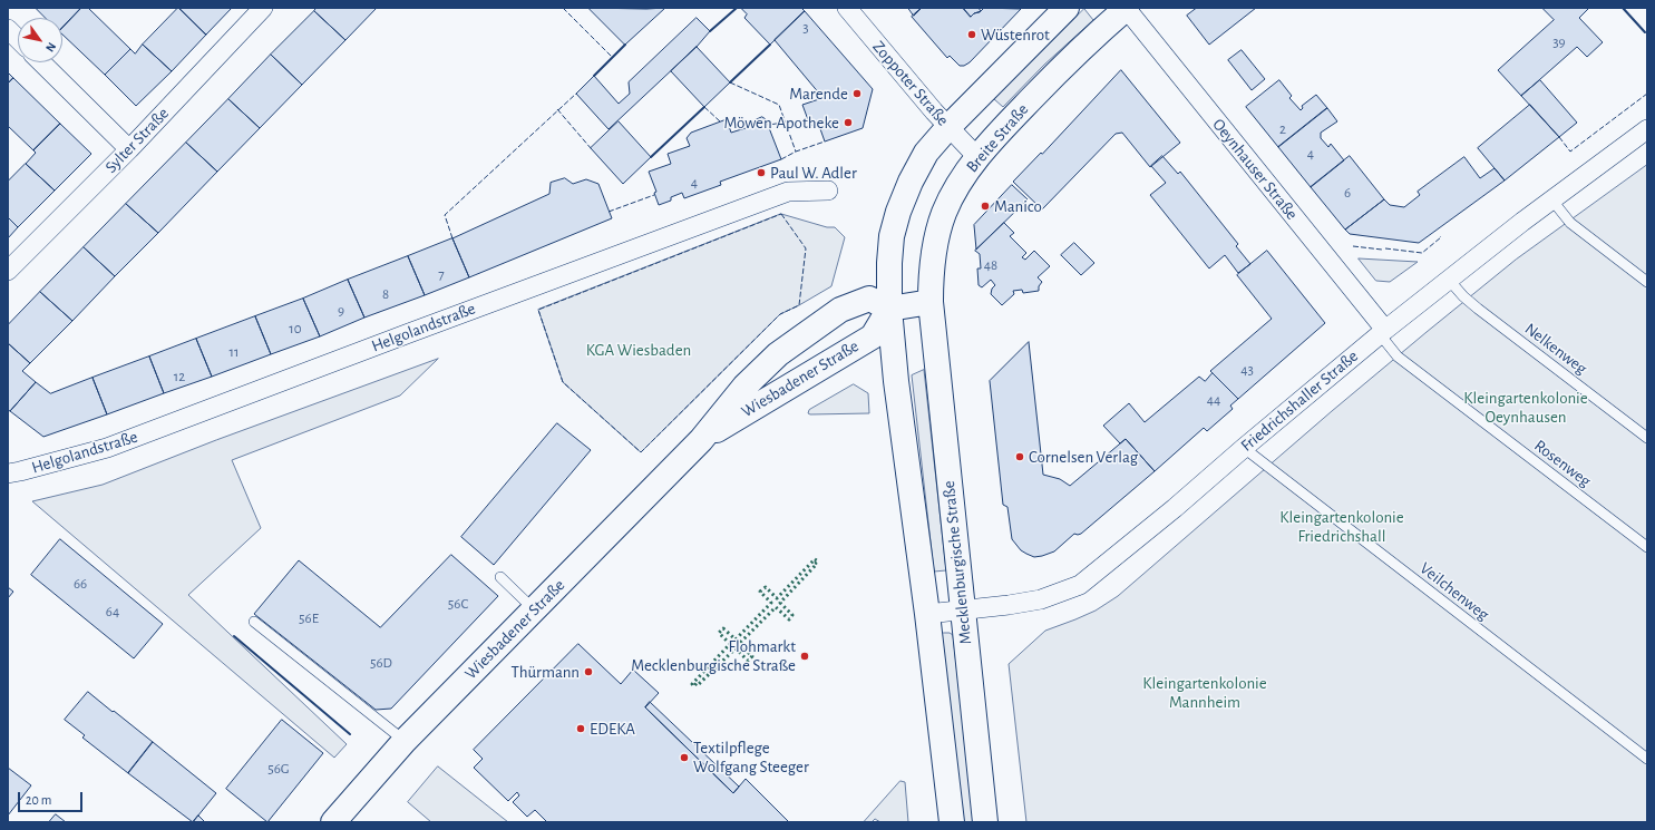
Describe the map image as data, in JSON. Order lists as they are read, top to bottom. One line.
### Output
{"streets":{"main road":["Breite Straße","Wiesbadener Straße","Mecklenburgische Straße"],"street":["Zoppoter Straße","Sylter Straße","Oeynhauser Straße","Helgolandstraße","Friedrichshaller Straße"],"lane":["Nelkenweg","Rosenweg","Veilchenweg"]},"crossings":[["Zoppoter Straße","Breite Straße"],["Breite Straße","Oeynhauser Straße"],["Breite Straße","Mecklenburgische Straße"],["Oeynhauser Straße","Friedrichshaller Straße"],["Oeynhauser Straße","Rosenweg"],["Nelkenweg","Friedrichshaller Straße"],["Wiesbadener Straße","Mecklenburgische Straße"],["Friedrichshaller Straße","Rosenweg"],["Friedrichshaller Straße","Mecklenburgische Straße"],["Friedrichshaller Straße","Veilchenweg"]],"parks":["KGA Wiesbaden","Kleingartenkolonie Oeynhausen","Kleingartenkolonie Friedrichshall","Kleingartenkolonie Mannheim"],"places":["Wüstenrot","Marende","Möwen-Apotheke","Paul W. Adler","Manico","Cornelsen Verlag","Flohmarkt Mecklenburgische Straße","Thürmann","EDEKA","Textilpflege Wolfgang Steeger"],"house_numbers":["3","39","2","4","4","6","48","7","8","9","10","11","43","12","44","66","56C","64","56E","56D","56G"],"scale_bar":"20 m","north":"bottom right"}
